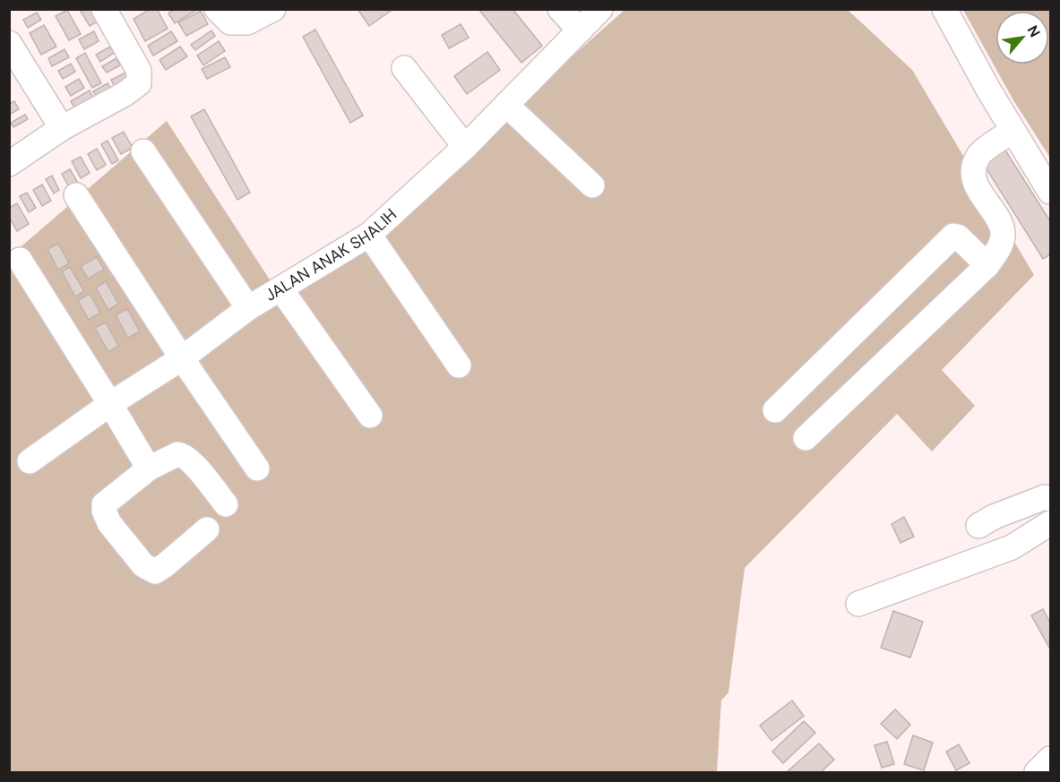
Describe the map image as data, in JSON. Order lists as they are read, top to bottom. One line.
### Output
{"streets":{"street":["JALAN ANAK SHALIH"]},"north":"top right"}
